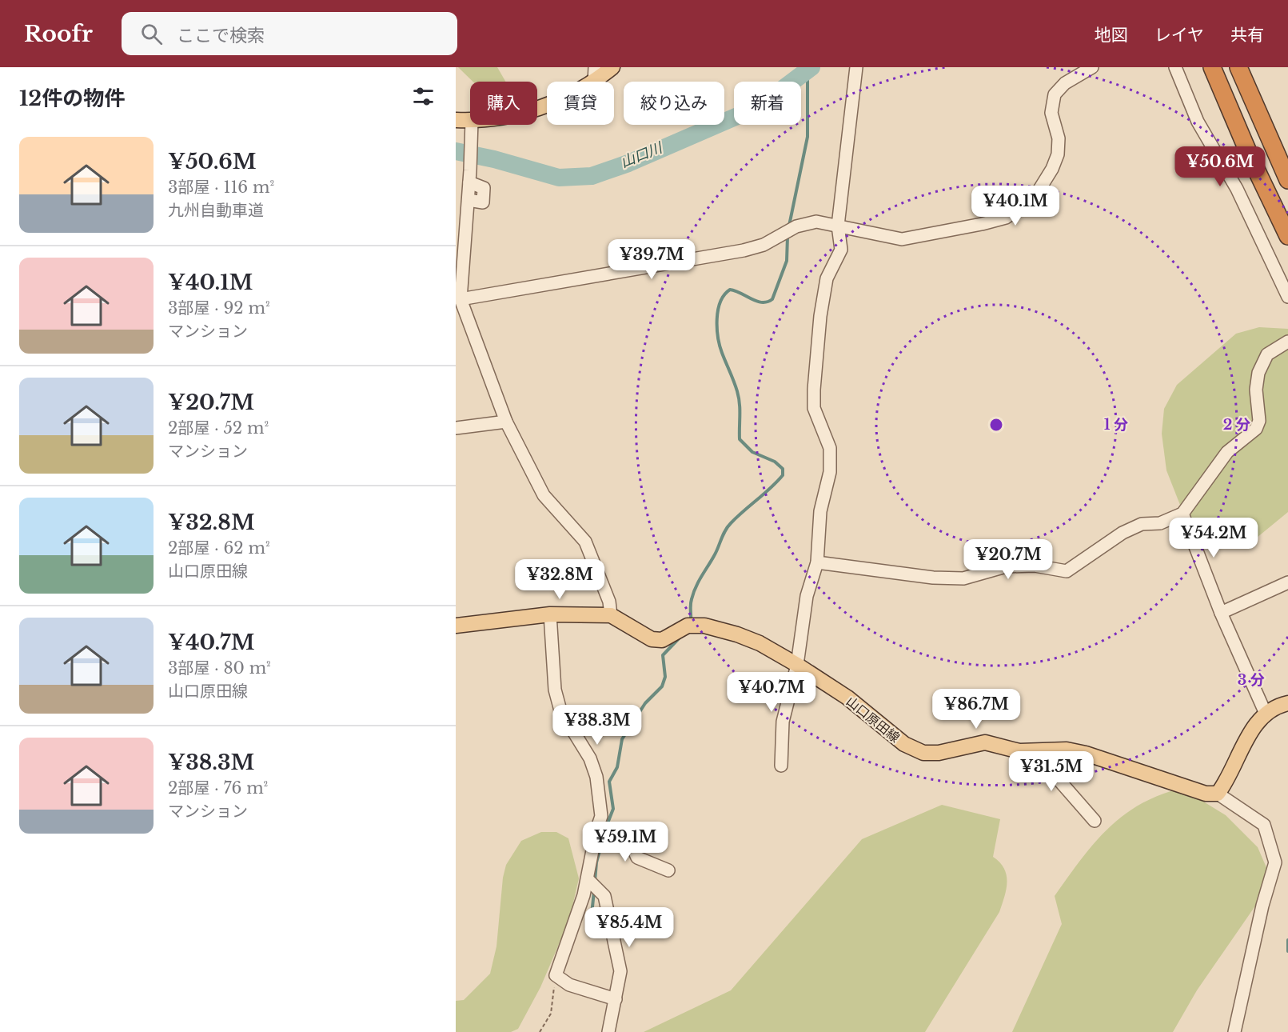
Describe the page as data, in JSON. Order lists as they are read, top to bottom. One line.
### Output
{"streets":{"main road":["山口原田線"]},"water":["山口川"],"page":{"header":"Roofr","search":"ここで検索","nav":["地図","レイヤ","共有"],"heading":"12件の物件","chip":["購入","賃貸","絞り込み","新着"],"list":[{"name":"¥50.6M","note":"3部屋 · 116 m² · 九州自動車道"},{"name":"¥40.1M","note":"3部屋 · 92 m² · マンション"},{"name":"¥20.7M","note":"2部屋 · 52 m² · マンション"},{"name":"¥32.8M","note":"2部屋 · 62 m² · 山口原田線"},{"name":"¥40.7M","note":"3部屋 · 80 m² · 山口原田線"},{"name":"¥38.3M","note":"2部屋 · 76 m² · マンション"}],"price":["¥50.6M","¥40.1M","¥39.7M","¥54.2M","¥20.7M","¥32.8M","¥40.7M","¥86.7M","¥38.3M","¥31.5M","¥59.1M","¥85.4M"]},"rings":["1 分","2 分","3 分"]}
